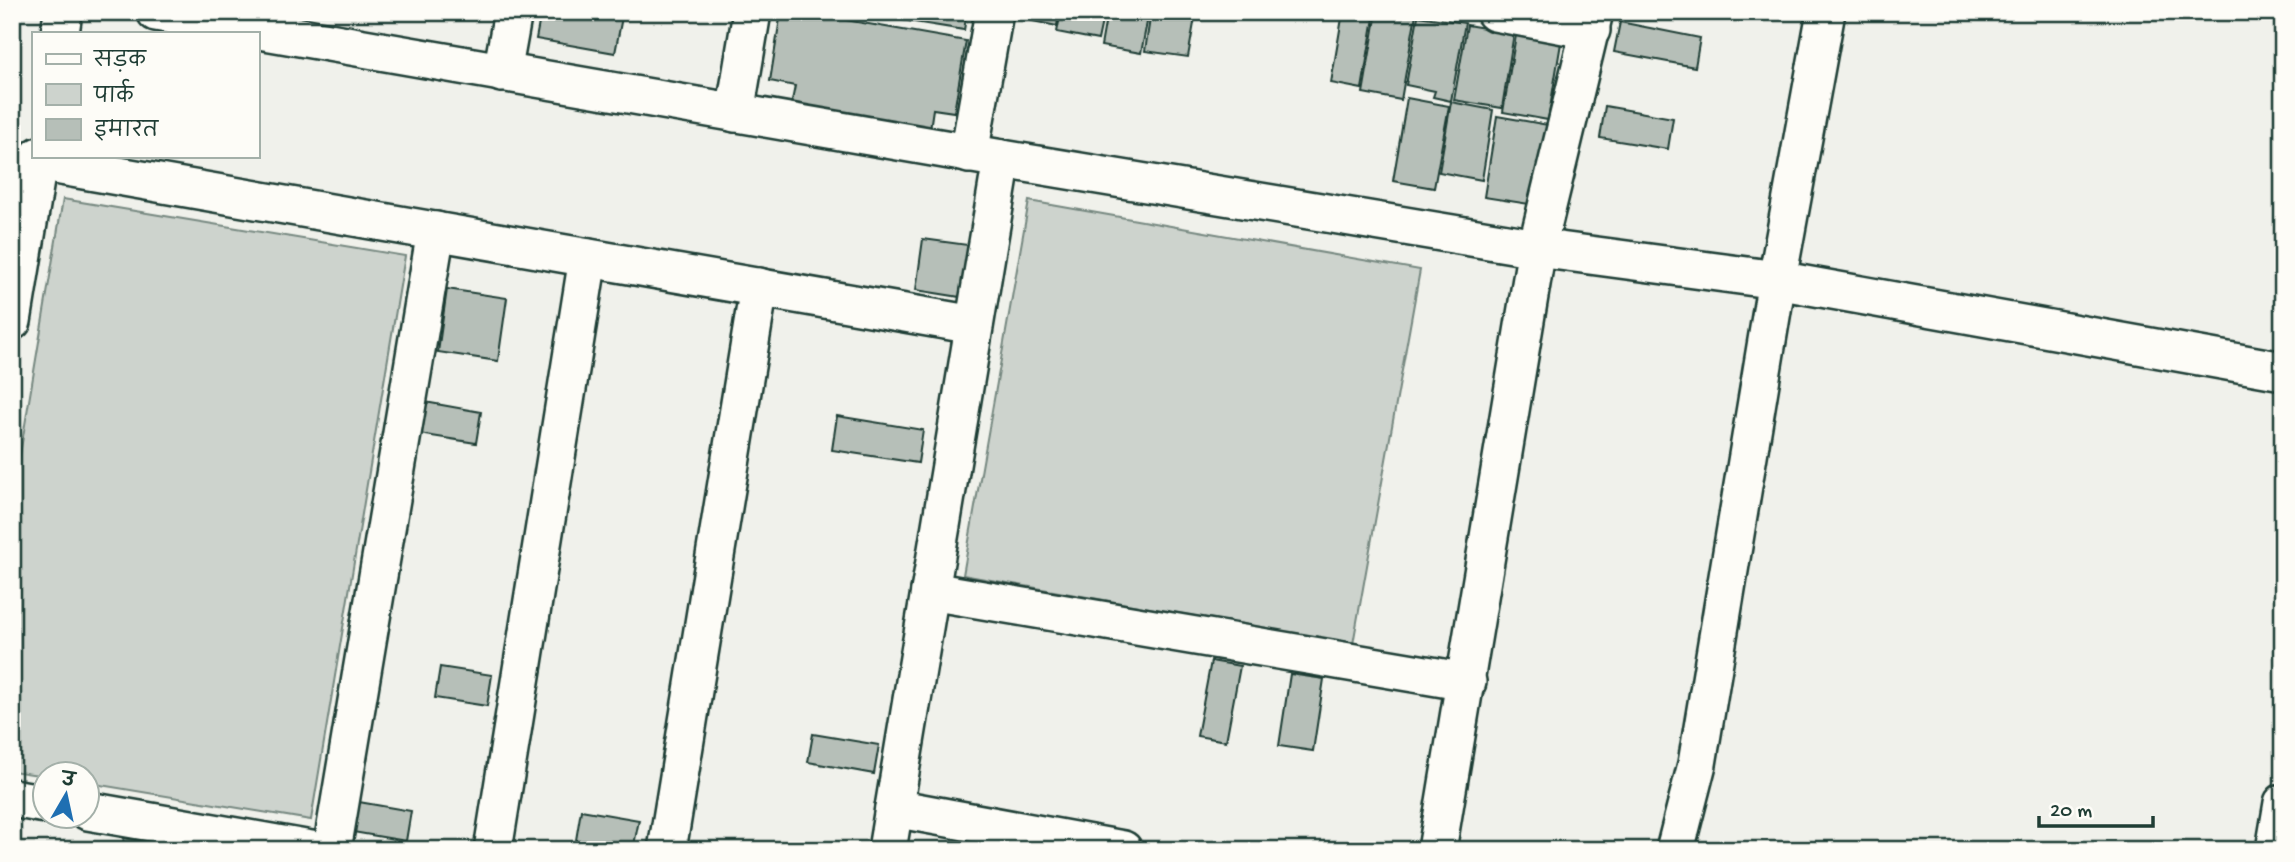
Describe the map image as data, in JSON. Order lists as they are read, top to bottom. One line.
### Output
{"legend":["सड़क","पार्क","इमारत"],"scale_bar":"20 m","north":"top"}
